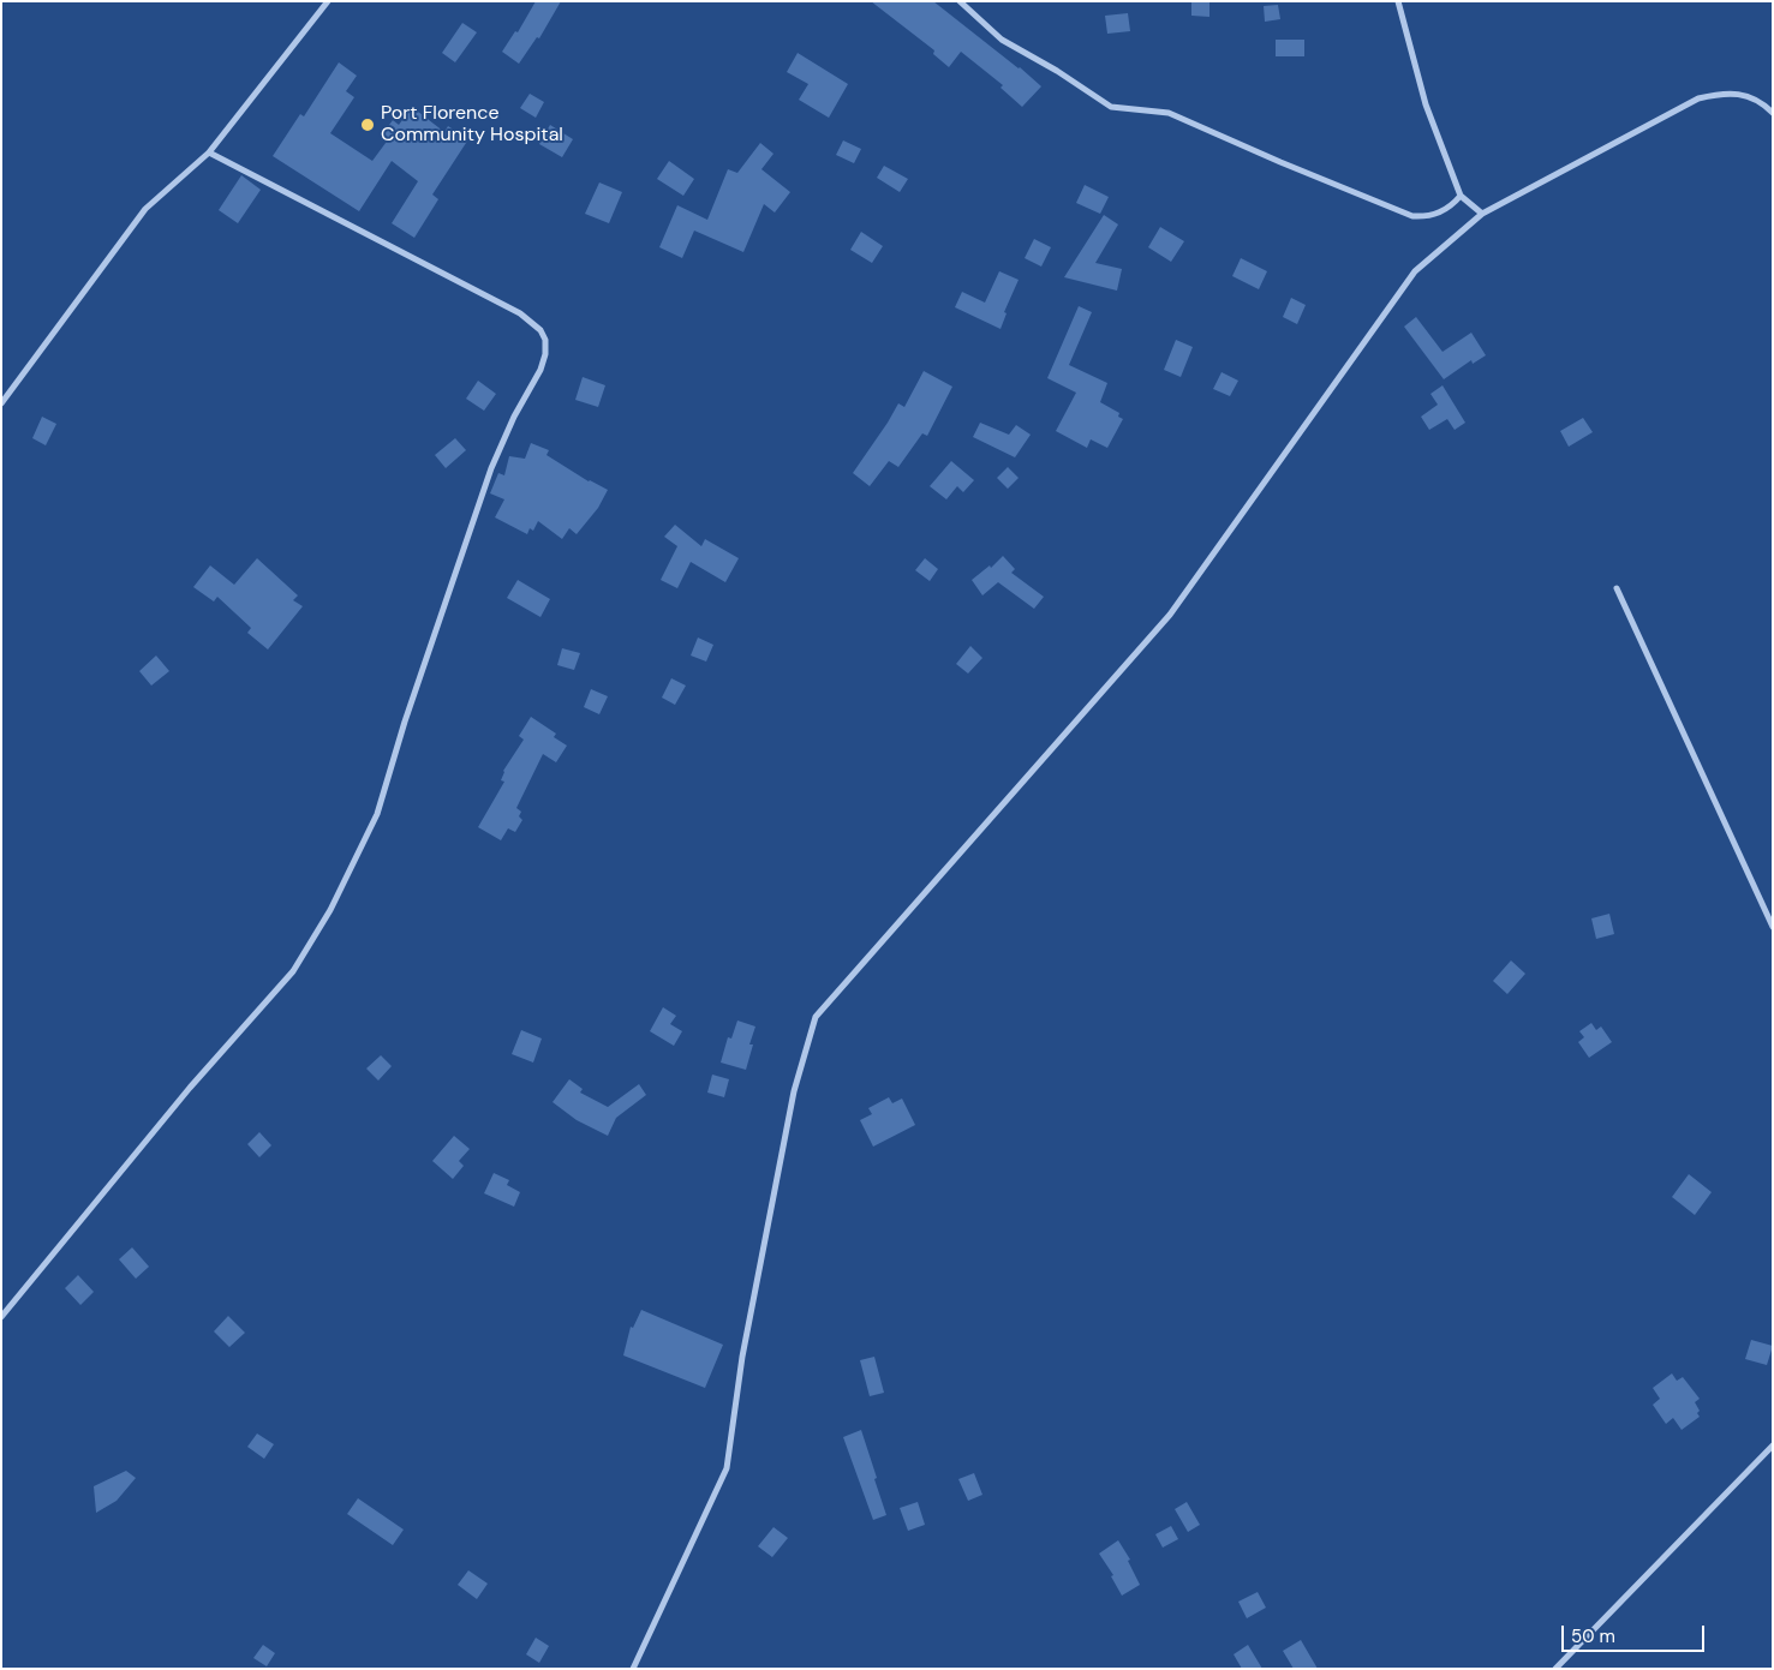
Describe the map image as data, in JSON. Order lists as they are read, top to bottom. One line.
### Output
{"places":["Port Florence Community Hospital"],"scale_bar":"50 m"}
